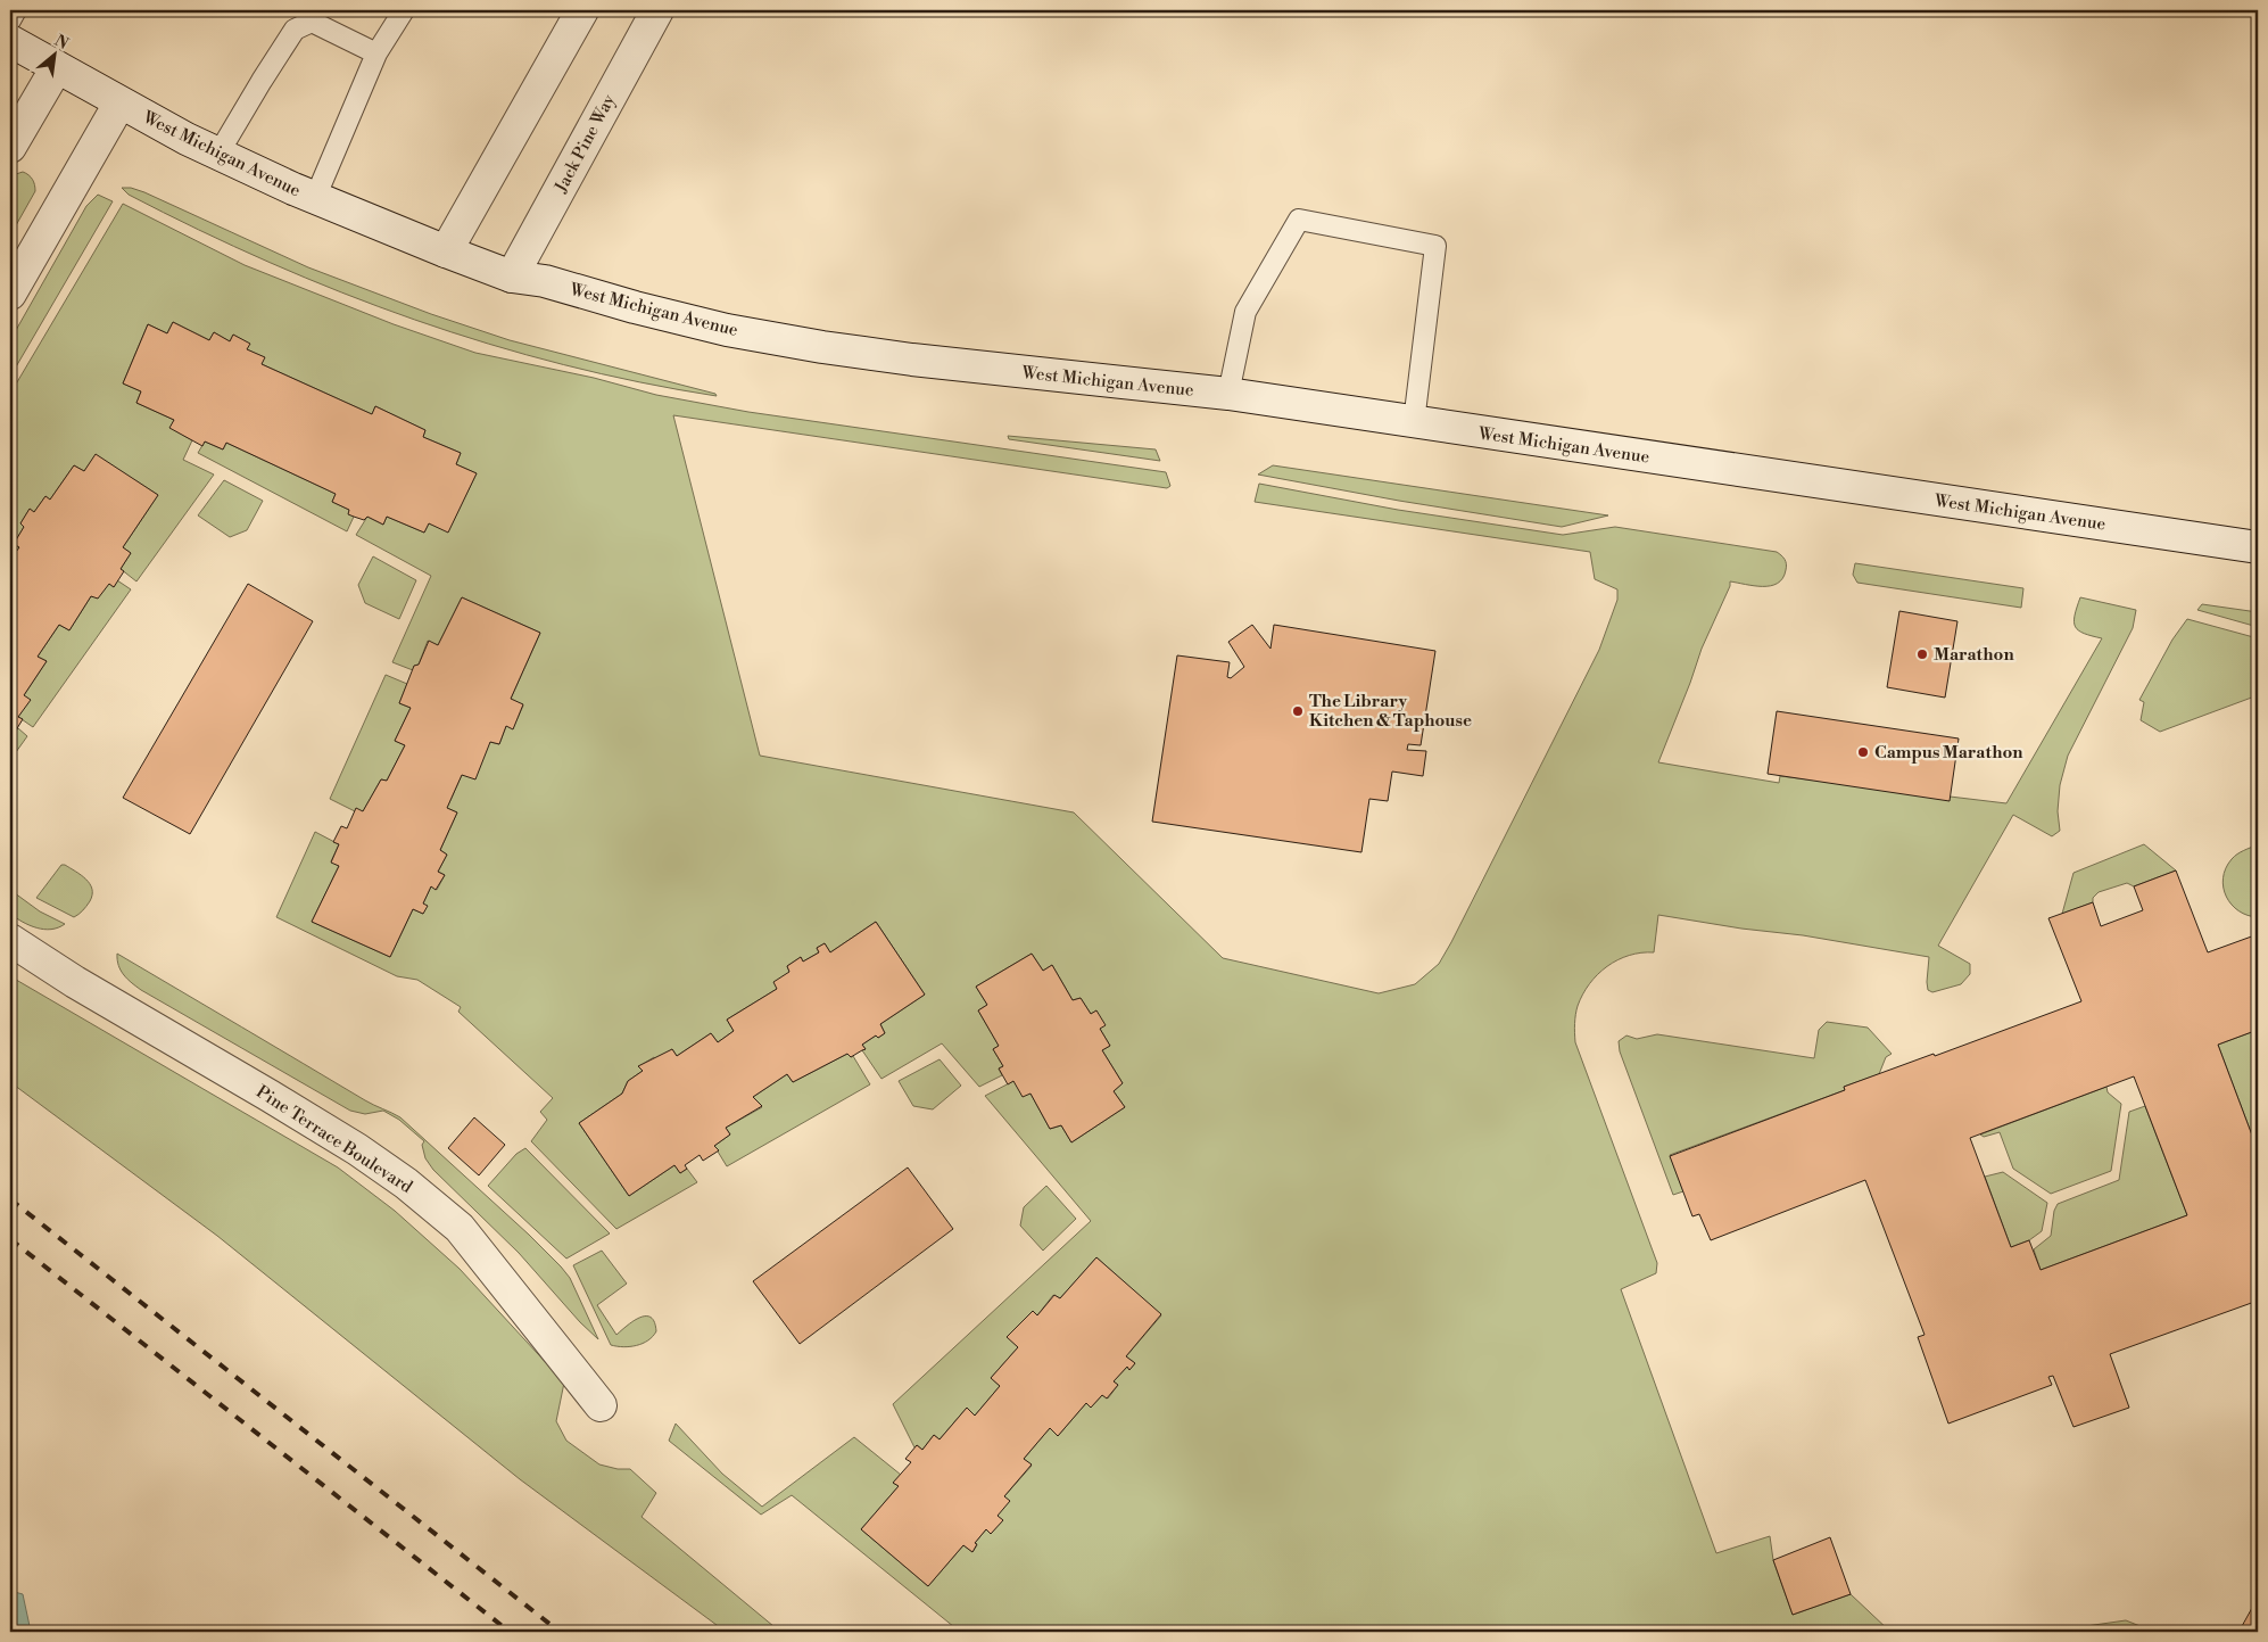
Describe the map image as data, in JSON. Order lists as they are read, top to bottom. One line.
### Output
{"streets":{"street":["Jack Pine Way","West Michigan Avenue","Pine Terrace Boulevard"]},"crossings":[["Jack Pine Way","West Michigan Avenue"]],"places":["Marathon","The Library Kitchen & Taphouse","Campus Marathon"],"north":"top right"}
